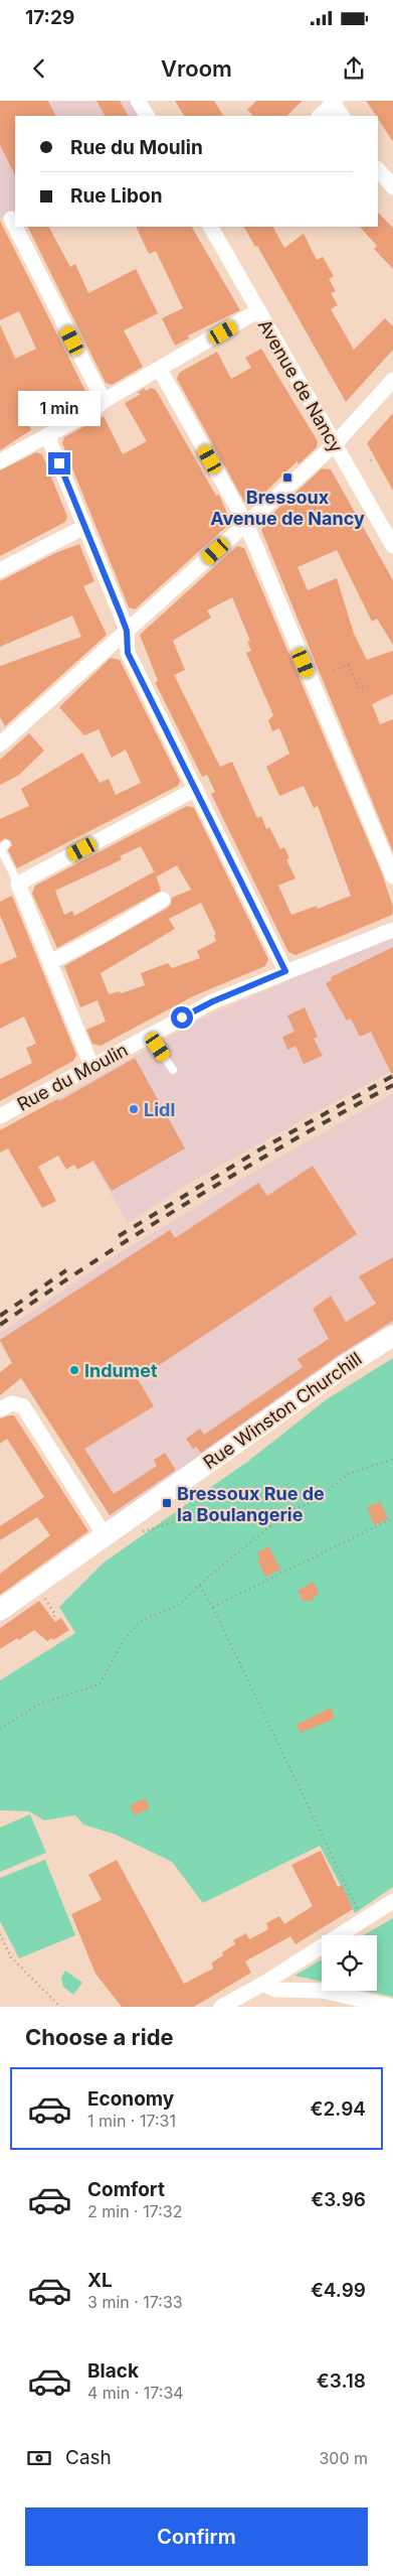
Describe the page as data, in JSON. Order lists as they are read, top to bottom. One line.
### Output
{"streets":{"main road":["Rue Winston Churchill"],"street":["Avenue de Nancy","Rue du Moulin"]},"places":{"transit":["Bressoux Avenue de Nancy","Bressoux Rue de la Boulangerie"],"other":["Lidl","Indumet"]},"page":{"status":"17:29","header":"Vroom","banner":["Rue du Moulin","Rue Libon"],"bubble":"1 min","heading":"Choose a ride","list":[{"name":"Economy","note":"1 min · 17:31","value":"€2.94"},{"name":"Comfort","note":"2 min · 17:32","value":"€3.96"},{"name":"XL","note":"3 min · 17:33","value":"€4.99"},{"name":"Black","note":"4 min · 17:34","value":"€3.18"}],"pay":["Cash","300 m"],"buttons":"Confirm"}}
